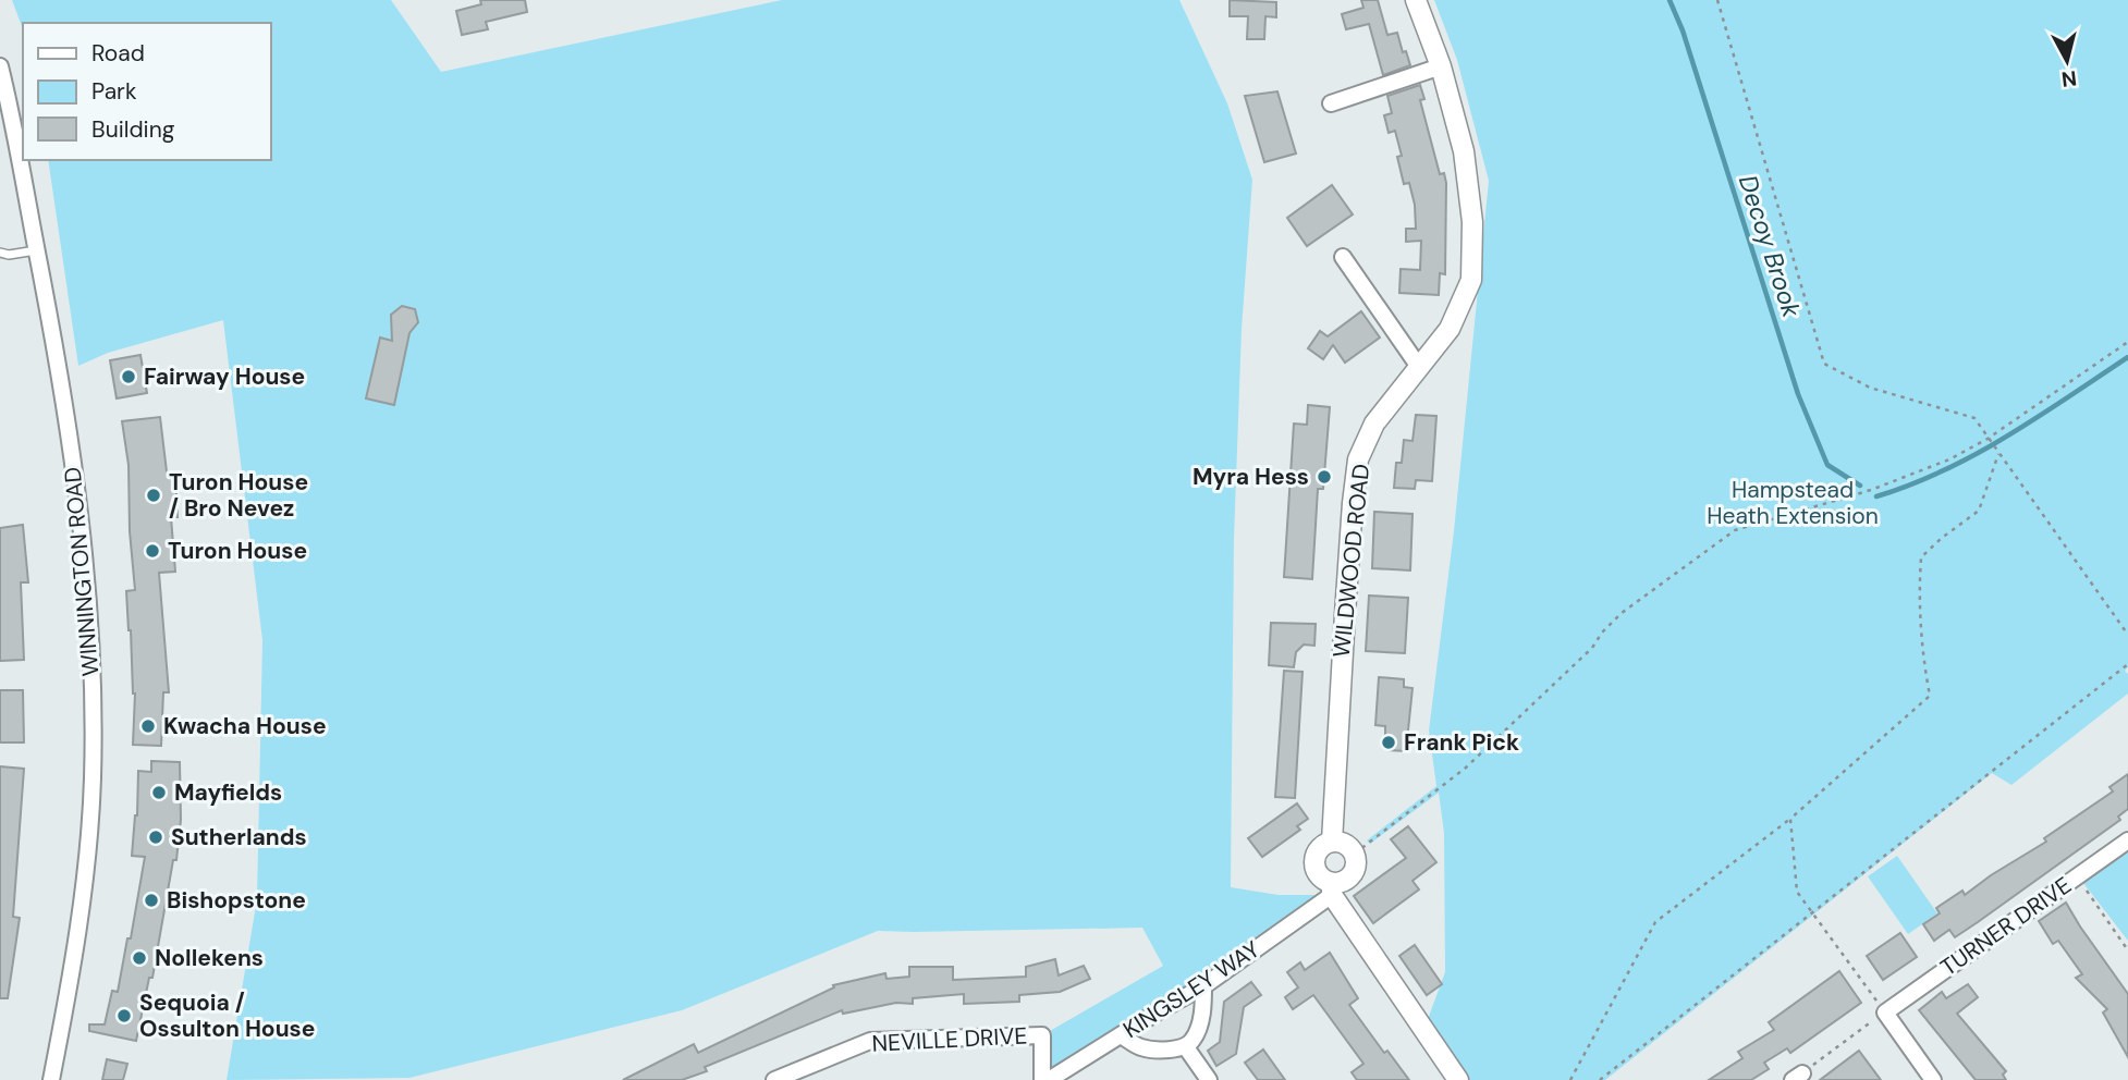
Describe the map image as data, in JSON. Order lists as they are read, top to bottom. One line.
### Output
{"streets":{"street":["WILDWOOD ROAD","WINNINGTON ROAD","TURNER DRIVE","KINGSLEY WAY","NEVILLE DRIVE"]},"crossings":[["WILDWOOD ROAD","KINGSLEY WAY"]],"water":["Decoy Brook"],"parks":["Hampstead Heath Extension"],"places":["Fairway House","Myra Hess","Turon House / Bro Nevez","Turon House","Kwacha House","Frank Pick","Mayfields","Sutherlands","Bishopstone","Nollekens","Sequoia / Ossulton House"],"legend":["Road","Park","Building"],"north":"bottom"}
